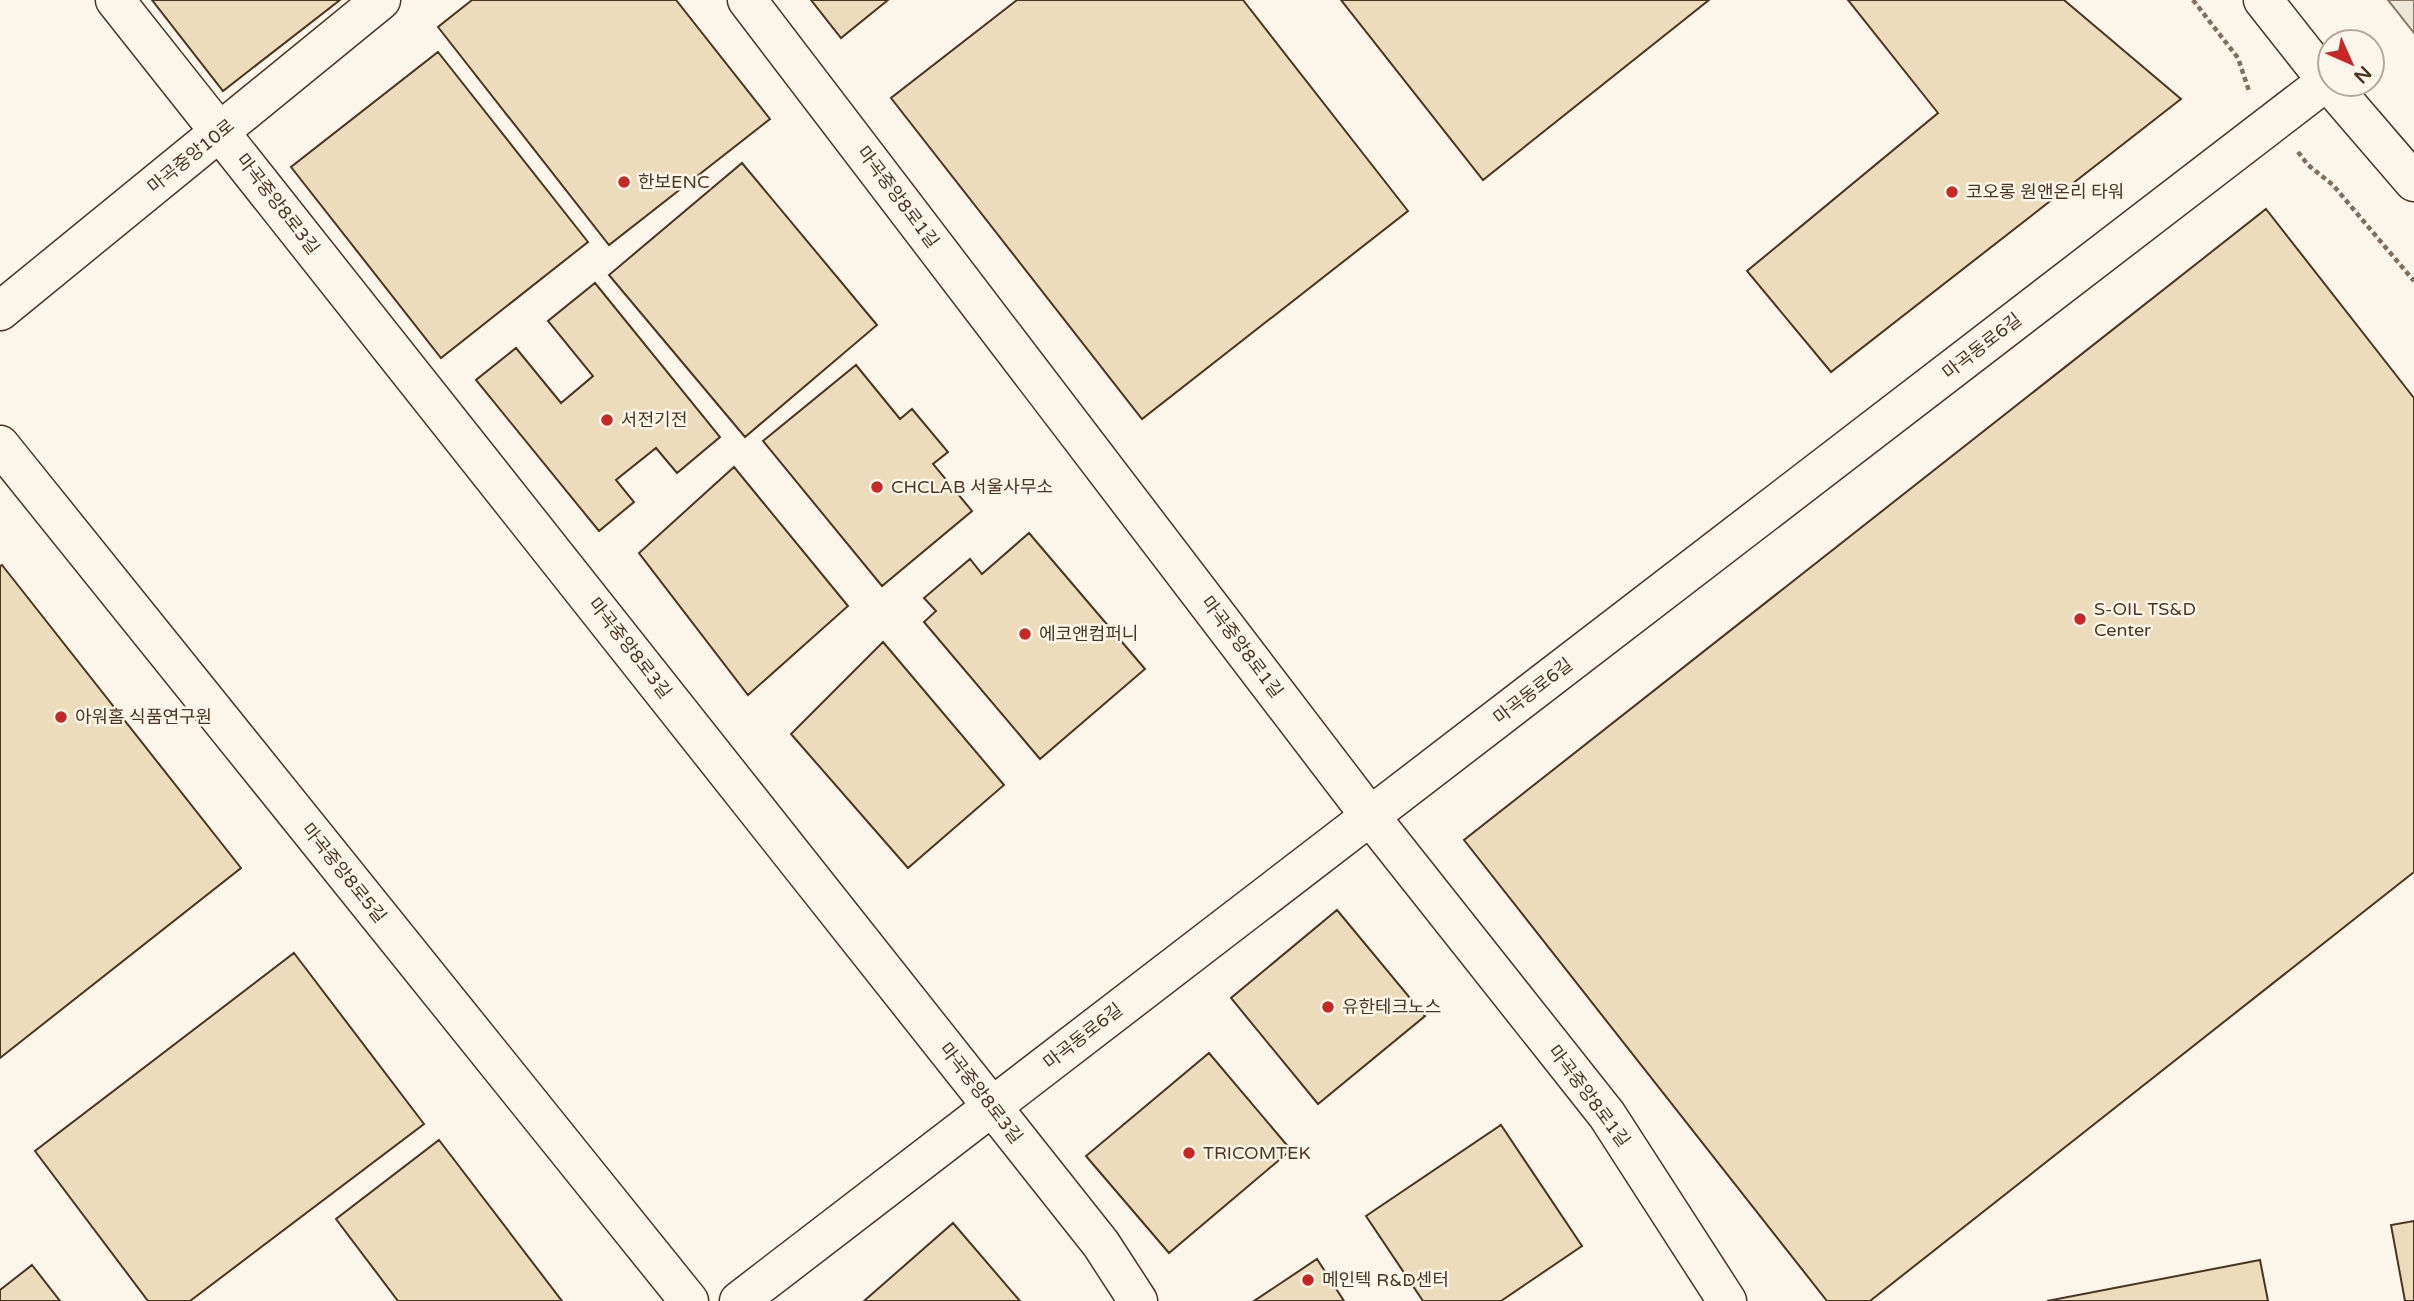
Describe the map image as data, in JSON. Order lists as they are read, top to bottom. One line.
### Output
{"streets":{"street":["마곡중앙10로","마곡중앙8로1길","마곡중앙8로3길","마곡동로6길","마곡중앙8로5길"]},"crossings":[["마곡중앙10로","마곡중앙8로3길"],["마곡중앙8로1길","마곡동로6길"],["마곡중앙8로3길","마곡동로6길"]],"places":["한보ENC","코오롱 원앤온리 타워","서전기전","CHCLAB 서울사무소","S-OIL TS&D Center","에코앤컴퍼니","아워홈 식품연구원","유한테크노스","TRICOMTEK","메인텍 R&D센터"],"north":"bottom right"}
